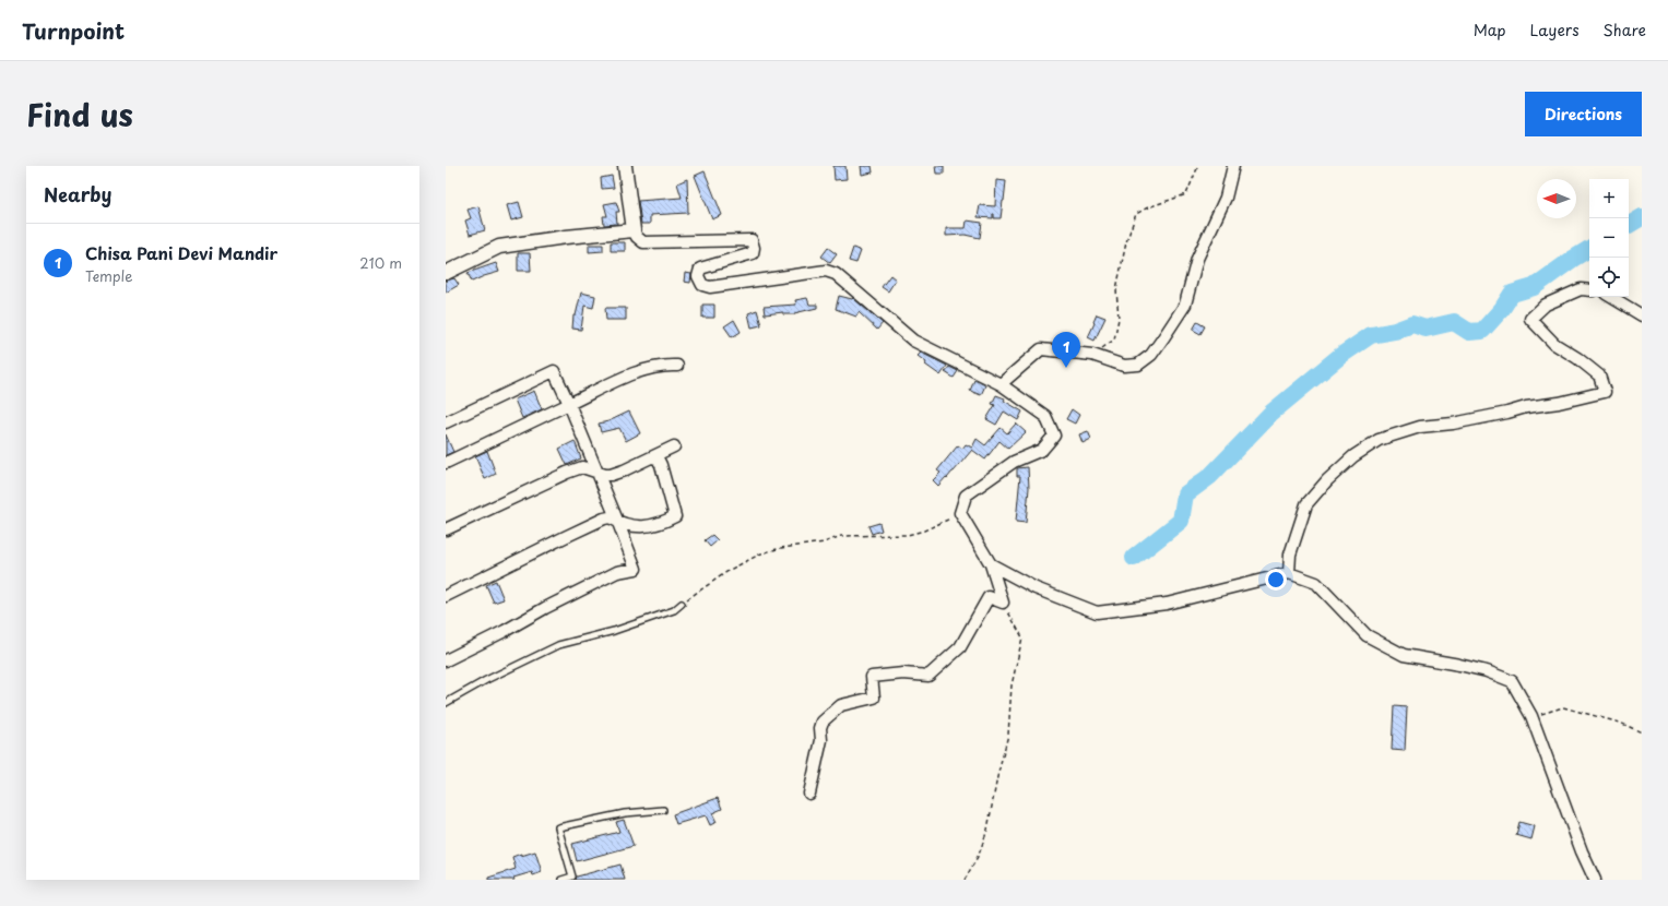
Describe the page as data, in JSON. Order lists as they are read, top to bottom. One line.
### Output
{"north":"left","page":{"header":"Turnpoint","nav":["Map","Layers","Share"],"title":"Find us","buttons":"Directions","heading":"Nearby","map_buttons":["+","−"],"list":[{"mark":"1","name":"Chisa Pani Devi Mandir","note":"Temple","value":"210 m"}],"pins":"1"}}
